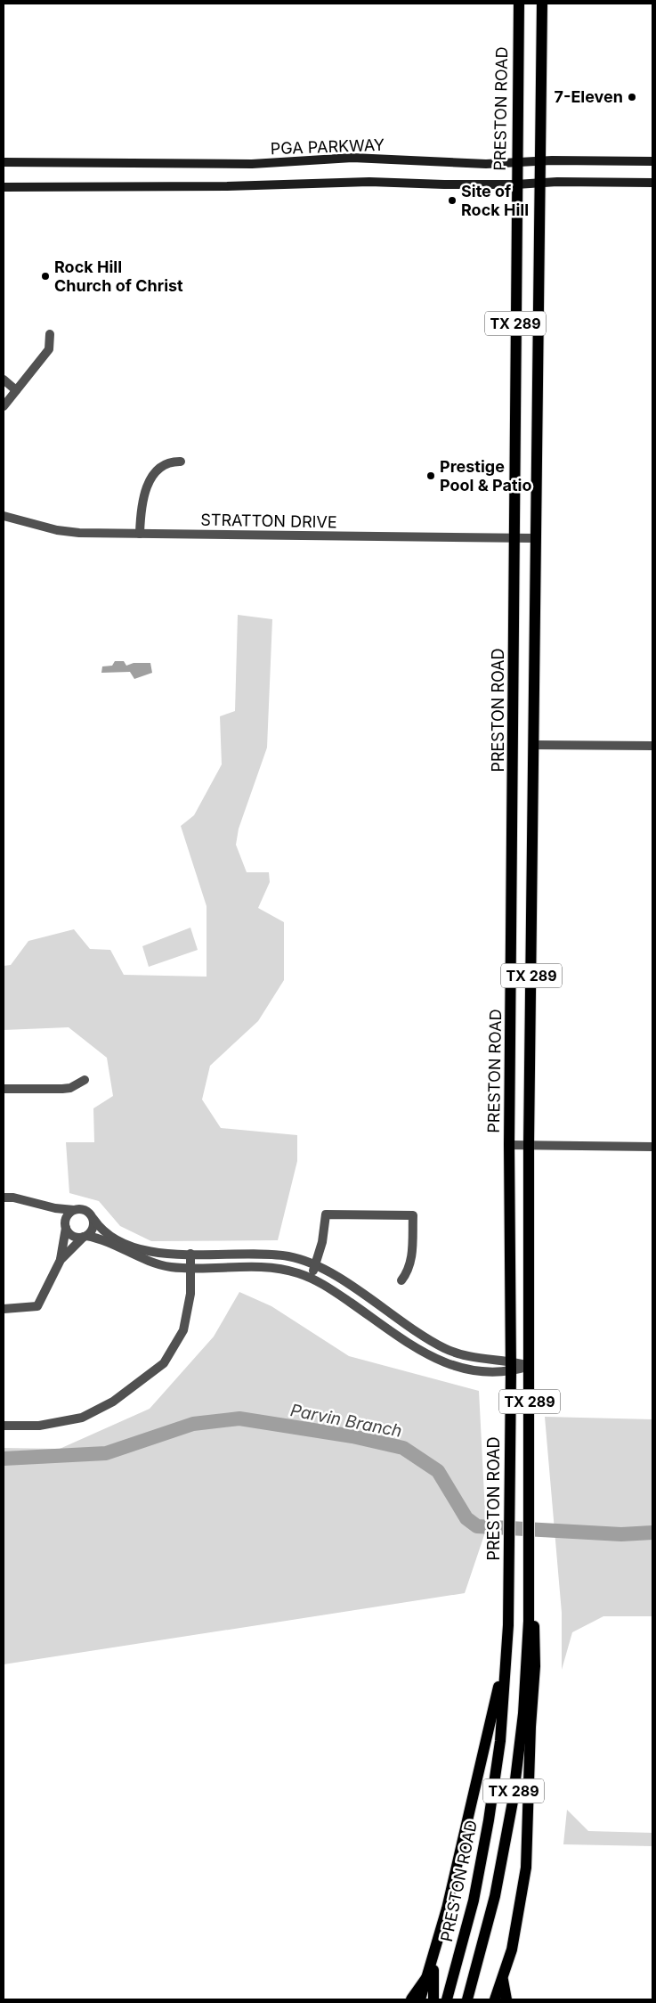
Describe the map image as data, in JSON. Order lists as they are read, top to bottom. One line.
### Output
{"streets":{"main road":["PRESTON ROAD","PGA PARKWAY","TX 289"],"street":["STRATTON DRIVE"]},"crossings":[["PRESTON ROAD","PGA PARKWAY"],["PRESTON ROAD","STRATTON DRIVE"],["PGA PARKWAY","TX 289"],["TX 289","STRATTON DRIVE"]],"water":["Parvin Branch"],"places":["7-Eleven","Site of Rock Hill","Rock Hill Church of Christ","Prestige Pool & Patio"]}
